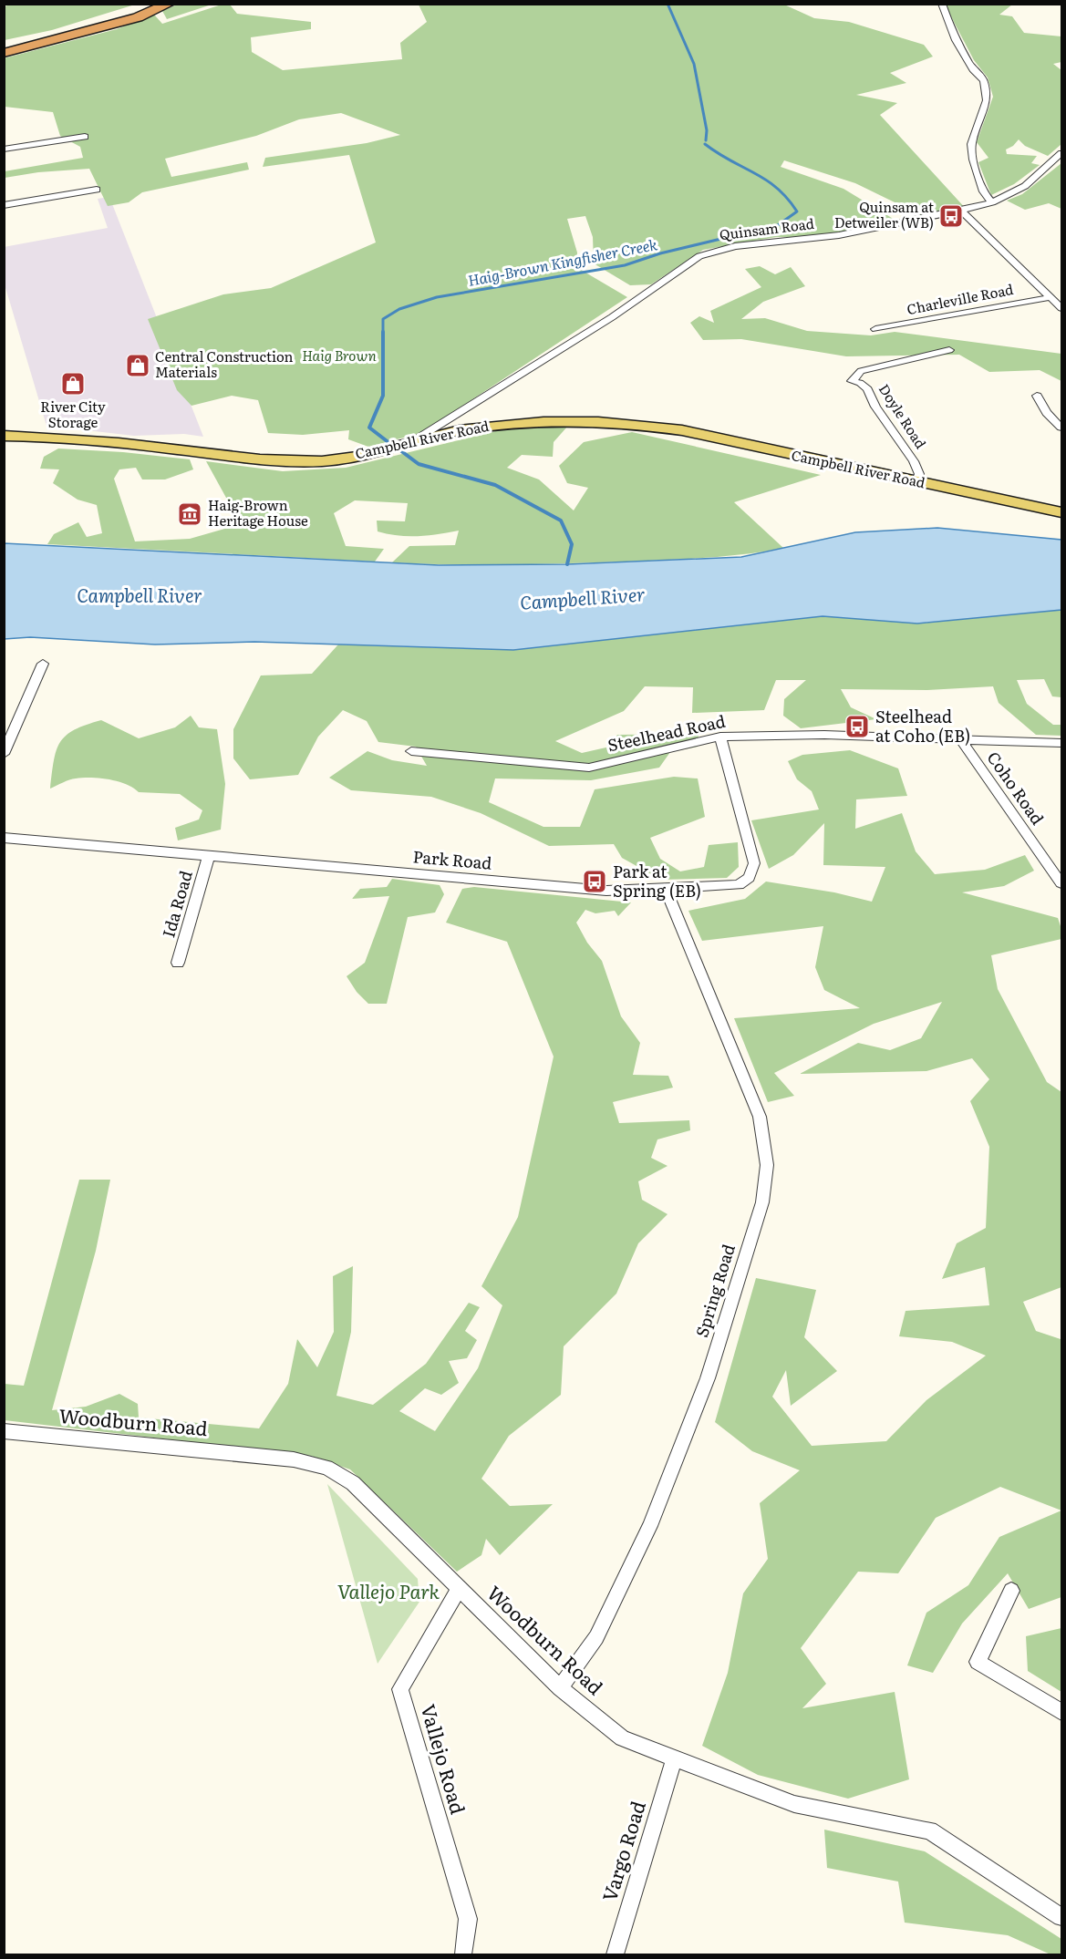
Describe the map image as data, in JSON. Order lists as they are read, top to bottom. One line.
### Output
{"streets":{"main road":["Campbell River Road"],"street":["Quinsam Road","Charleville Road","Doyle Road","Steelhead Road","Coho Road","Park Road","Ida Road","Spring Road","Woodburn Road","Vallejo Road","Vargo Road"]},"crossings":[["Quinsam Road","Campbell River Road"],["Doyle Road","Campbell River Road"],["Steelhead Road","Coho Road"],["Steelhead Road","Park Road"],["Park Road","Ida Road"],["Park Road","Spring Road"],["Spring Road","Woodburn Road"],["Woodburn Road","Vallejo Road"],["Woodburn Road","Vargo Road"]],"water":["Haig-Brown Kingfisher Creek","Campbell River"],"parks":["Haig Brown","Vallejo Park"],"places":{"bus stop":["Quinsam at Detweiler (WB)","Steelhead at Coho (EB)","Park at Spring (EB)"],"shop":["Central Construction Materials","River City Storage"],"museum":["Haig-Brown Heritage House"]}}
